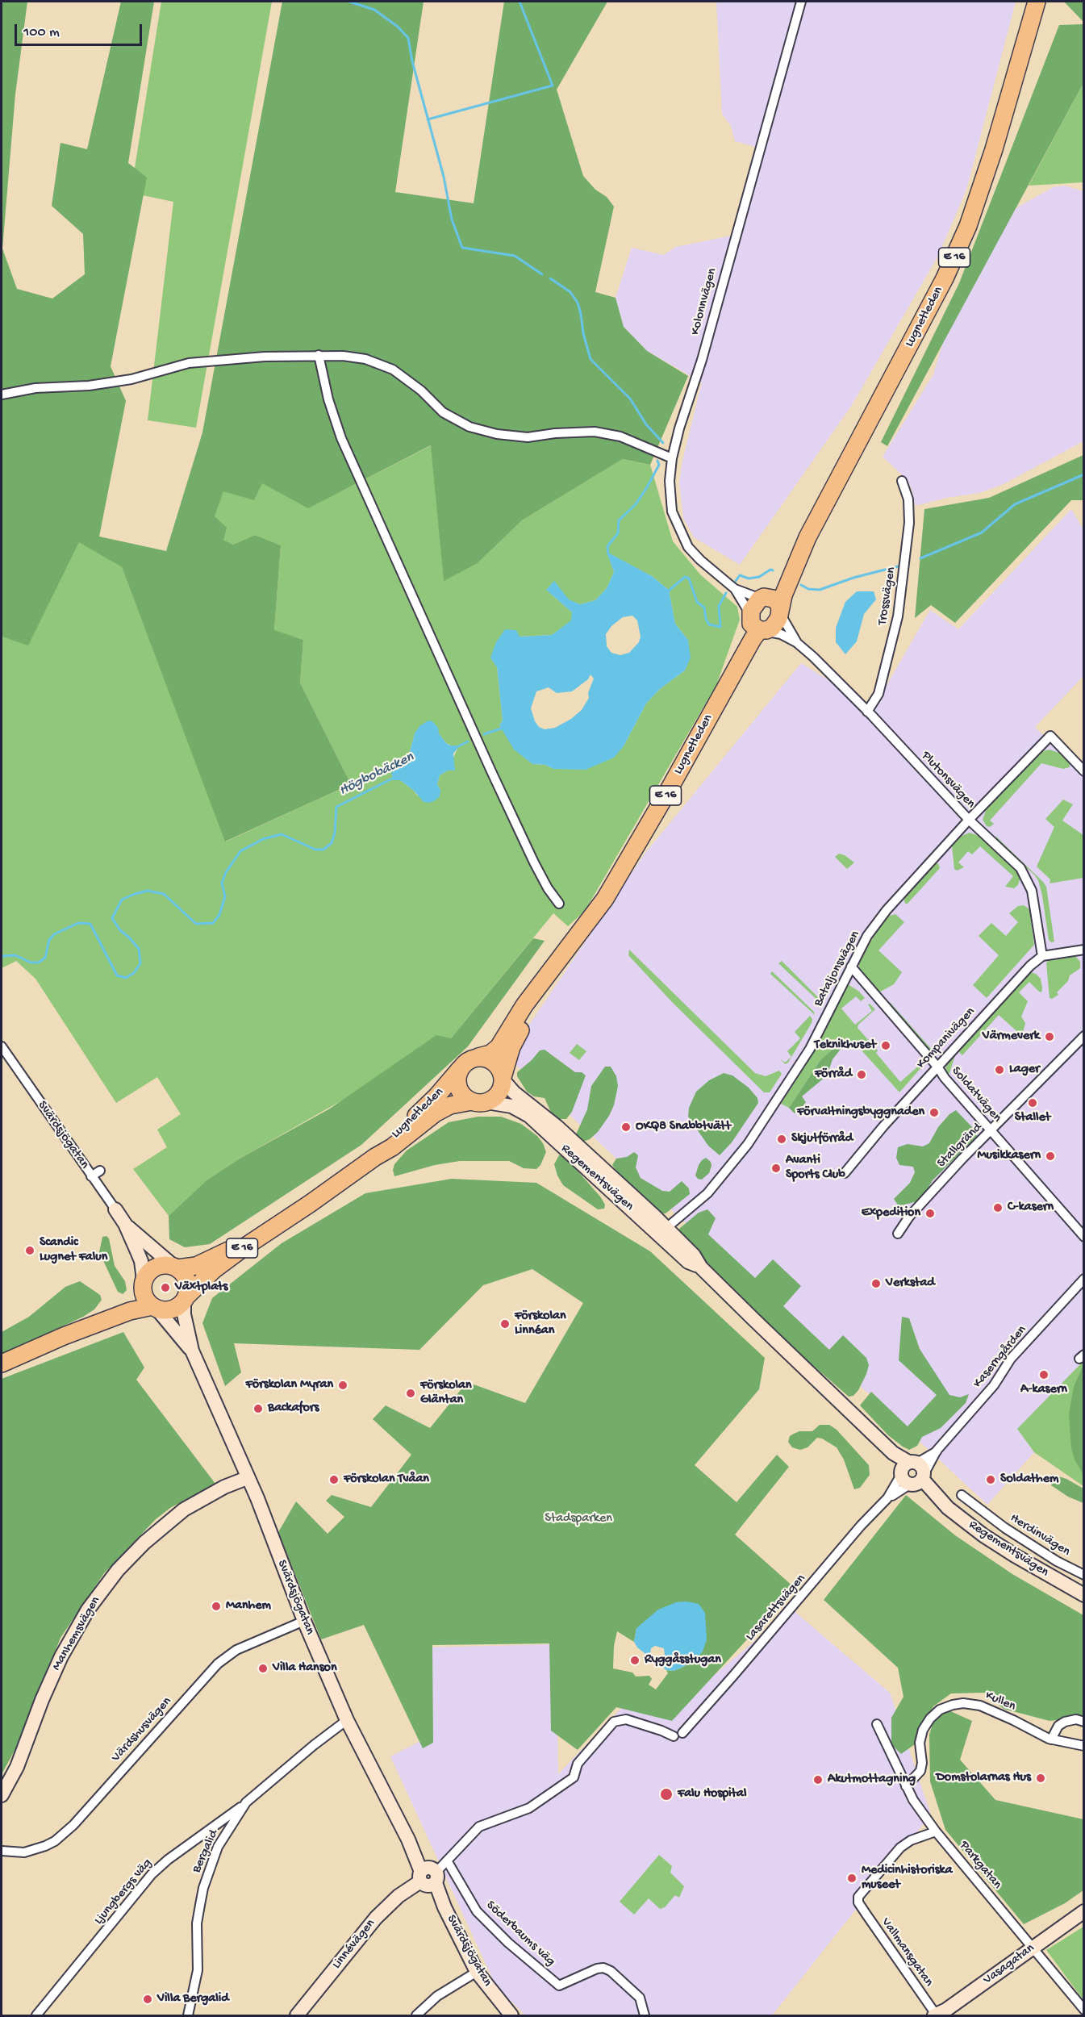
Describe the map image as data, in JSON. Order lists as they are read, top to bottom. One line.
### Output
{"streets":{"highway":["E 16","Lugnetleden"],"street":["Kolonnvägen","Trossvägen","Plutonsvägen","Bataljonsvägen","Kompanivägen","Soldatvägen","Svärdsjögatan","Stallgränd","Regementsvägen","Kaserngården","Herdinvägen","Lasarettsvägen","Manhemsvägen","Kullen","Värdshusvägen","Bergalid","Parkgatan","Ljungbergs väg","Söderbaums väg","Linnévägen","Vallmansgatan","Vasagatan"]},"crossings":[["E 16","Kolonnvägen"],["E 16","Lugnetleden"],["E 16","Plutonsvägen"],["E 16","Svärdsjögatan"],["E 16","Regementsvägen"],["Kolonnvägen","Lugnetleden"],["Kolonnvägen","Plutonsvägen"],["Lugnetleden","Plutonsvägen"],["Lugnetleden","Svärdsjögatan"],["Lugnetleden","Regementsvägen"],["Trossvägen","Plutonsvägen"],["Plutonsvägen","Bataljonsvägen"],["Plutonsvägen","Kompanivägen"],["Bataljonsvägen","Soldatvägen"],["Bataljonsvägen","Regementsvägen"],["Kompanivägen","Soldatvägen"],["Soldatvägen","Stallgränd"],["Svärdsjögatan","Manhemsvägen"],["Svärdsjögatan","Värdshusvägen"],["Svärdsjögatan","Bergalid"],["Svärdsjögatan","Linnévägen"],["Regementsvägen","Kaserngården"],["Regementsvägen","Lasarettsvägen"],["Kaserngården","Lasarettsvägen"],["Lasarettsvägen","Söderbaums väg"],["Kullen","Parkgatan"],["Bergalid","Ljungbergs väg"],["Parkgatan","Vallmansgatan"],["Parkgatan","Vasagatan"],["Vallmansgatan","Vasagatan"]],"water":["Högbobäcken"],"parks":["Stadsparken"],"places":["Värmeverk","Teknikhuset","Lager","Förråd","Stallet","Förvaltningsbyggnaden","OKQ8 Snabbtvätt","Skjutförråd","Musikkasern","Avanti Sports Club","C-kasern","Expedition","Scandic Lugnet Falun","Verkstad","Växtplats","Förskolan Linnéan","A-kasern","Förskolan Myran","Förskolan Gläntan","Backafors","Förskolan Tvåan","Soldathem","Manhem","Ryggåsstugan","Villa Hanson","Domstolarnas Hus","Akutmottagning","Falu Hospital","Medicinhistoriska museet","Villa Bergalid"],"scale_bar":"100 m"}
